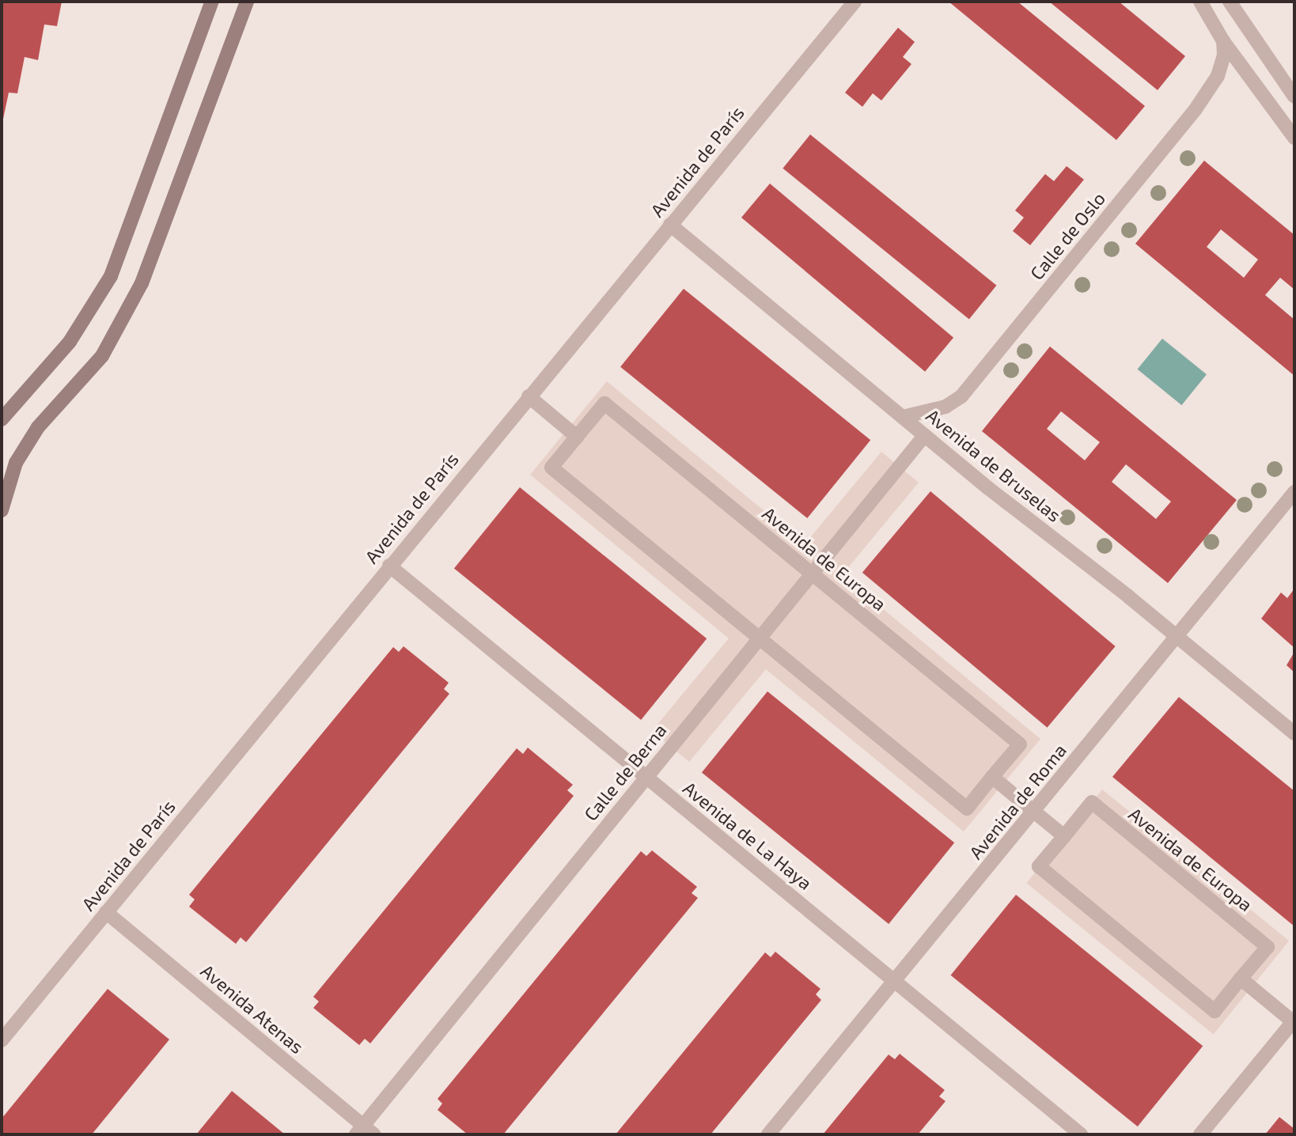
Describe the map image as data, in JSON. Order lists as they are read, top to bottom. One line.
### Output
{"streets":{"street":["Avenida de París","Calle de Oslo","Avenida de Bruselas","Avenida de Europa","Calle de Berna","Avenida de Roma","Avenida de La Haya","Avenida Atenas"]},"crossings":[["Avenida de París","Avenida de Bruselas"],["Avenida de París","Avenida de La Haya"],["Avenida de París","Avenida Atenas"],["Calle de Oslo","Avenida de Bruselas"],["Avenida de Bruselas","Calle de Berna"],["Avenida de Bruselas","Avenida de Roma"],["Avenida de Europa","Calle de Berna"],["Calle de Berna","Avenida de La Haya"],["Calle de Berna","Avenida Atenas"],["Avenida de Roma","Avenida de La Haya"]]}
